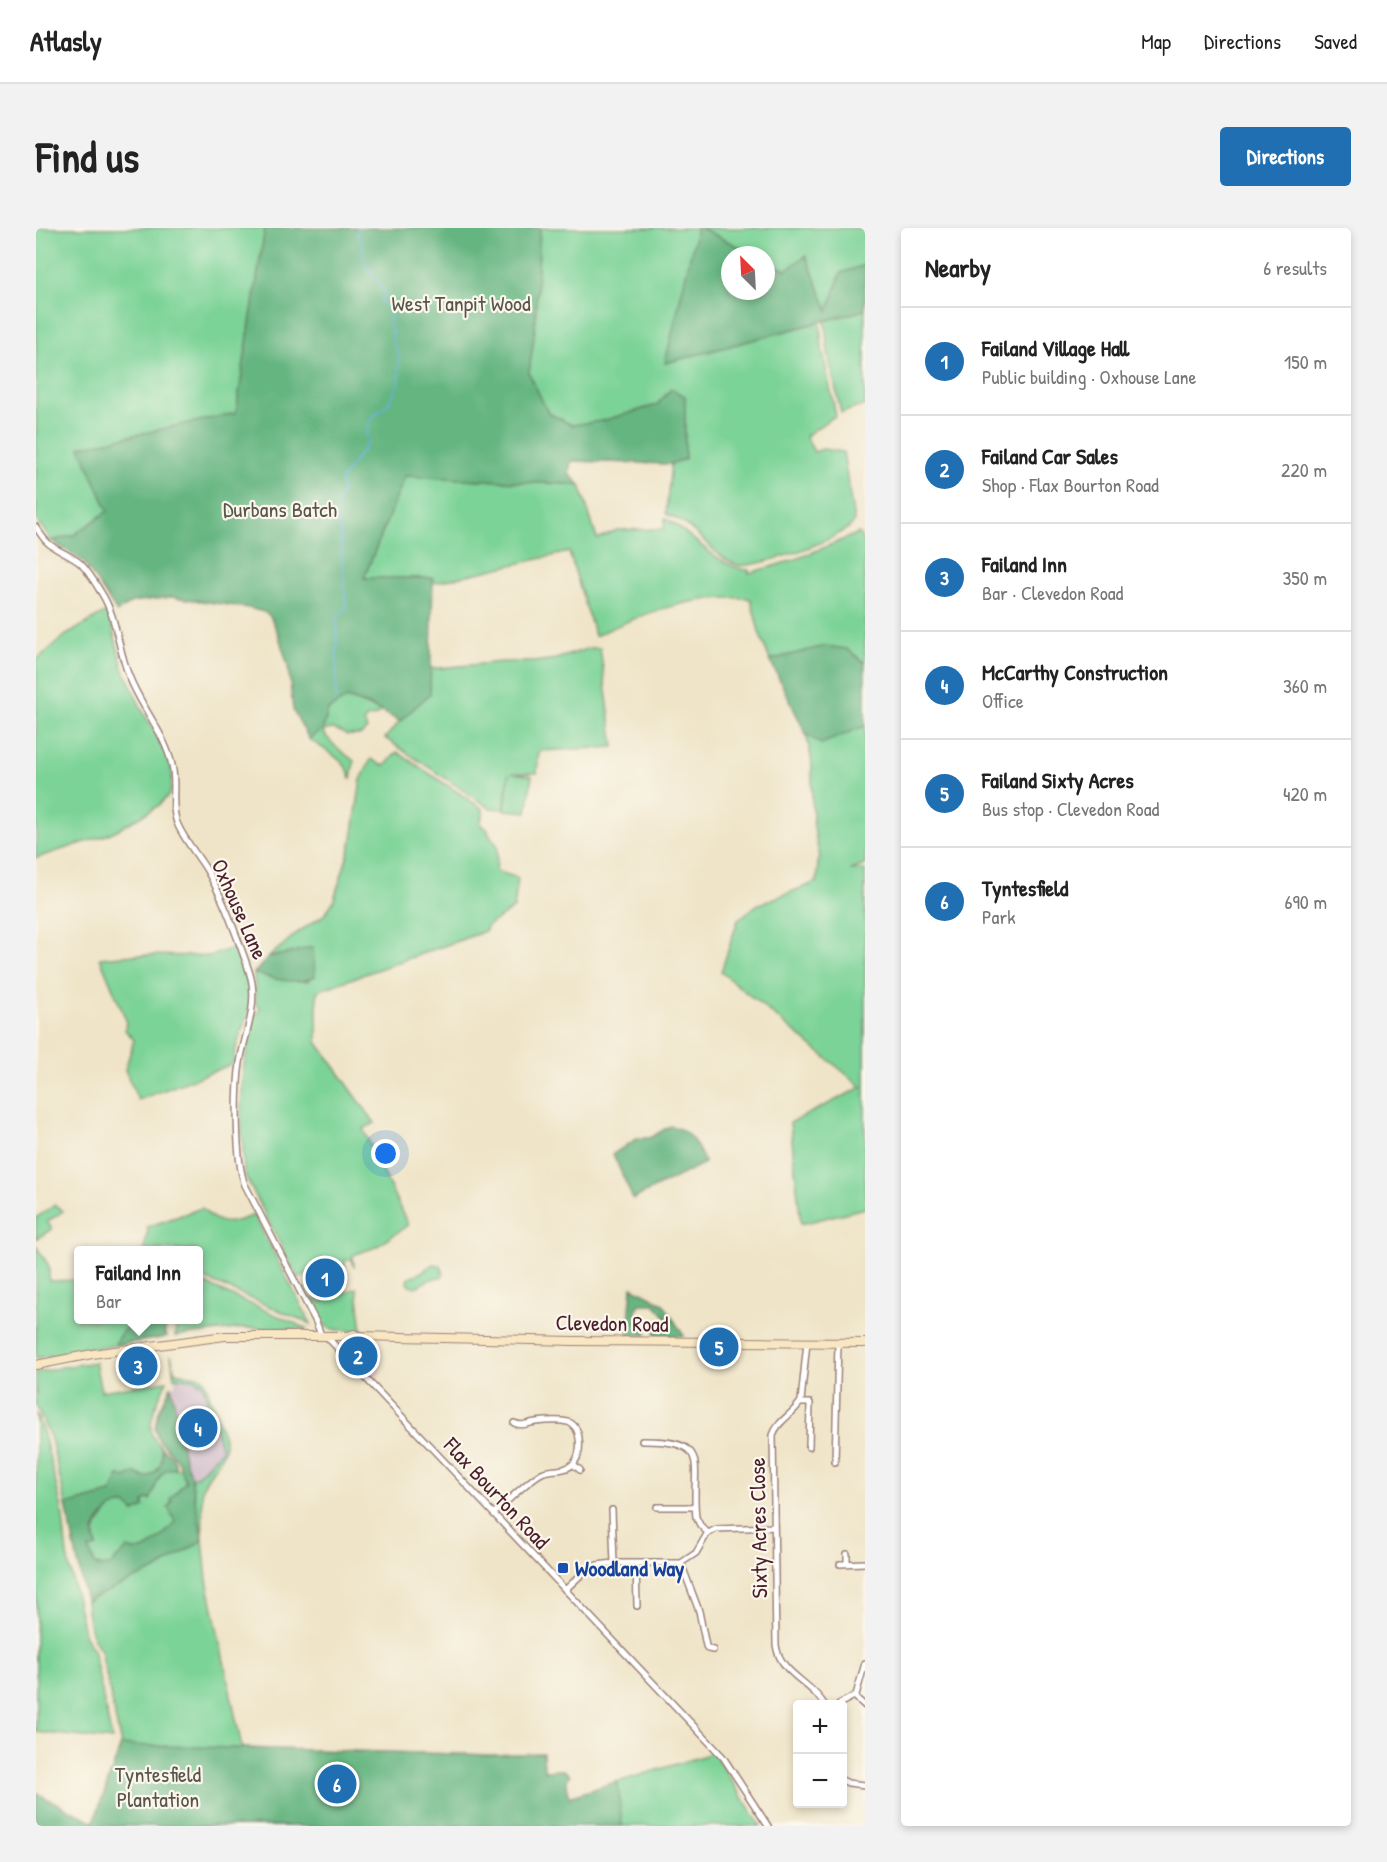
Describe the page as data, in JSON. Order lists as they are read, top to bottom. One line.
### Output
{"streets":{"main road":["Clevedon Road"],"street":["Oxhouse Lane","Flax Bourton Road","Sixty Acres Close"]},"crossings":[["Oxhouse Lane","Clevedon Road"],["Oxhouse Lane","Flax Bourton Road"],["Clevedon Road","Flax Bourton Road"]],"parks":["West Tanpit Wood","Durbans Batch","Tyntesfield Plantation"],"places":{"transit":["Woodland Way"]},"north":"top left","page":{"header":"Atlasly","nav":["Map","Directions","Saved"],"buttons":"Directions","title":"Find us","heading":["Nearby","6 results"],"list":[{"mark":"1","name":"Failand Village Hall","note":"Public building · Oxhouse Lane","value":"150 m"},{"mark":"2","name":"Failand Car Sales","note":"Shop · Flax Bourton Road","value":"220 m"},{"mark":"3","name":"Failand Inn","note":"Bar · Clevedon Road","value":"350 m"},{"mark":"4","name":"McCarthy Construction","note":"Office","value":"360 m"},{"mark":"5","name":"Failand Sixty Acres","note":"Bus stop · Clevedon Road","value":"420 m"},{"mark":"6","name":"Tyntesfield","note":"Park","value":"690 m"}],"popup":["Failand Inn","Bar"],"pins":["1","5","2","3","4","6"],"map_buttons":["+","−"]}}
